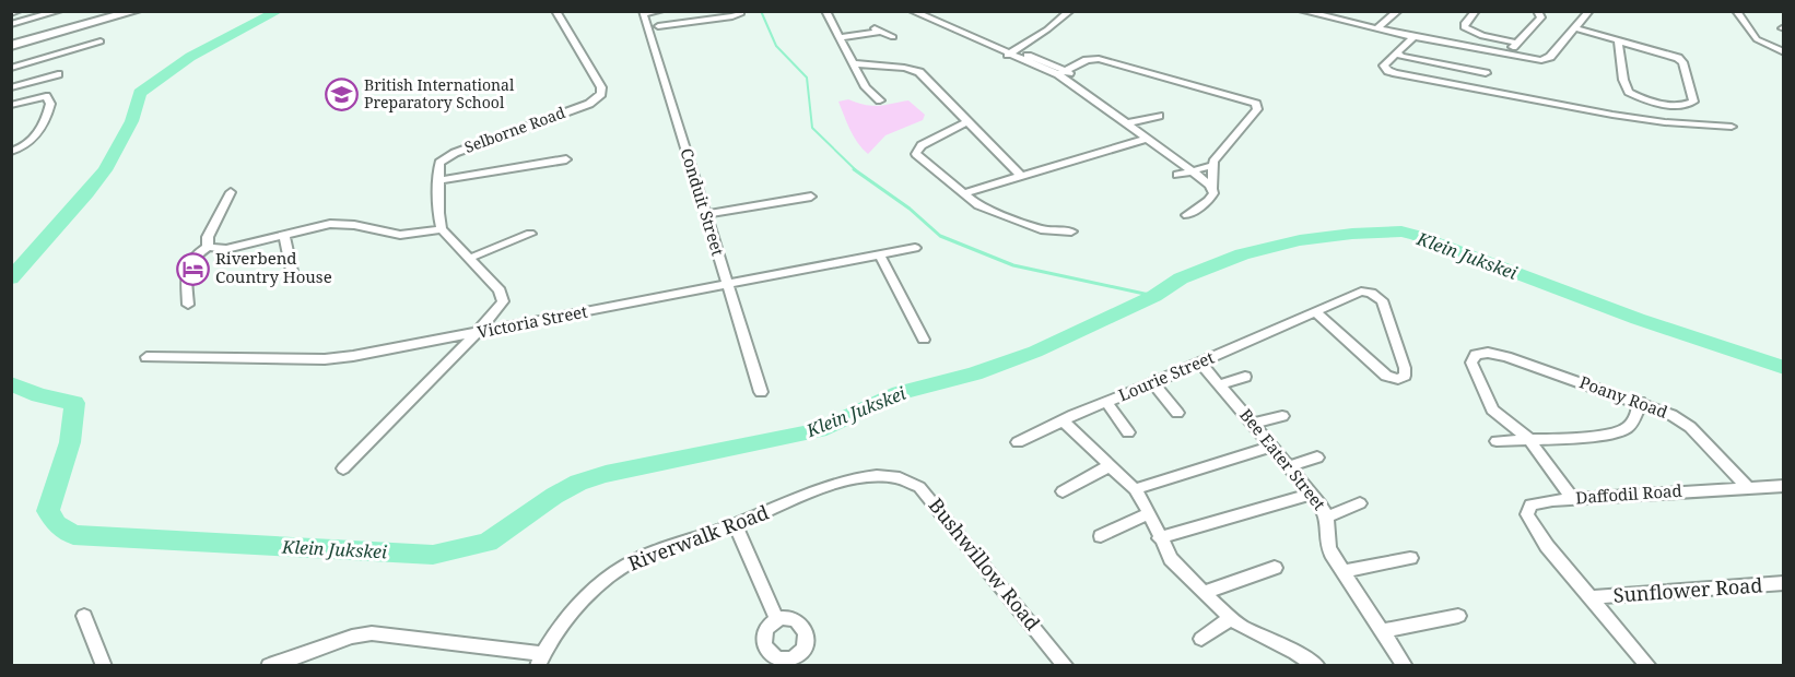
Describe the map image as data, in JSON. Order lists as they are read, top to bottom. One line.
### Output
{"streets":{"street":["Selborne Road","Conduit Street","Victoria Street","Lourie Street","Poany Road","Bee Eater Street","Daffodil Road","Riverwalk Road","Bushwillow Road","Sunflower Road"]},"crossings":[["Conduit Street","Victoria Street"],["Lourie Street","Bee Eater Street"],["Poany Road","Daffodil Road"],["Daffodil Road","Sunflower Road"],["Riverwalk Road","Bushwillow Road"]],"water":["Klein Jukskei"],"places":{"school or university":["British International Preparatory School"],"hotel":["Riverbend Country House"]}}
